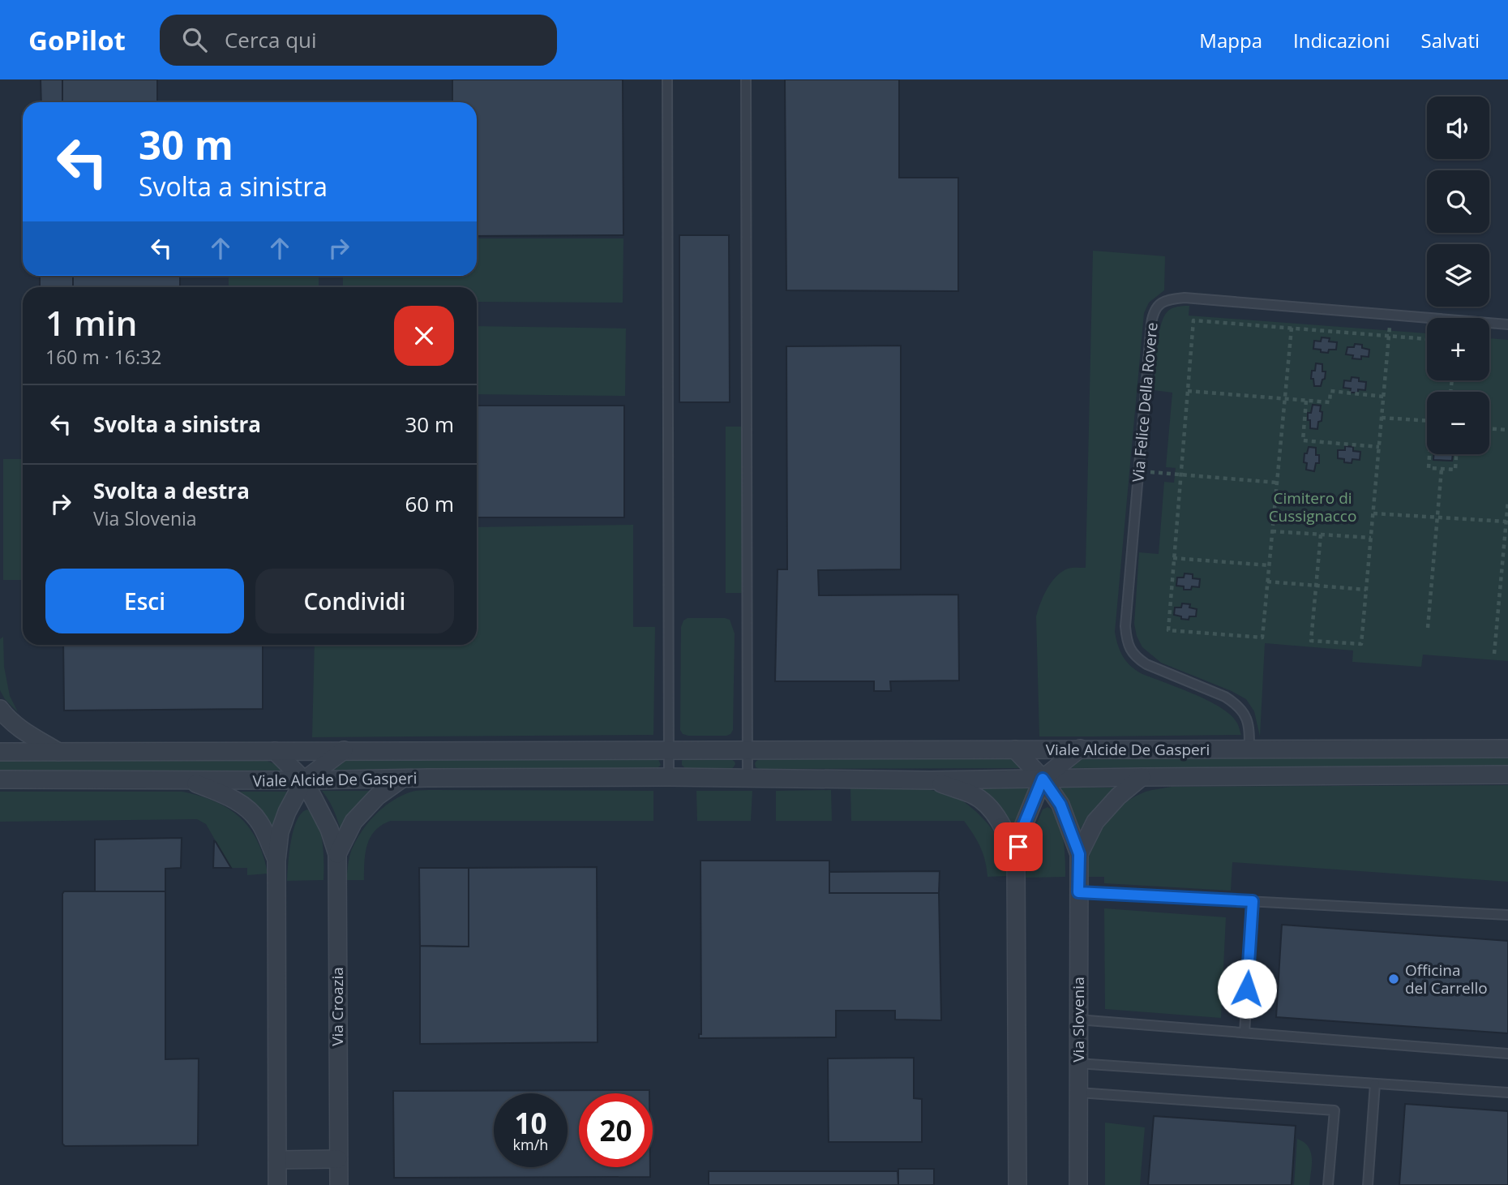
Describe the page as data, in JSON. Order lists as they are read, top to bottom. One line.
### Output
{"streets":{"street":["Viale Alcide De Gasperi","Via Croazia","Via Slovenia"],"lane":["Via Felice Della Rovere"]},"crossings":[["Via Felice Della Rovere","Viale Alcide De Gasperi"],["Viale Alcide De Gasperi","Via Croazia"],["Viale Alcide De Gasperi","Via Slovenia"]],"parks":["Cimitero di Cussignacco"],"places":["Officina del Carrello"],"page":{"header":"GoPilot","search":"Cerca qui","nav":["Mappa","Indicazioni","Salvati"],"map_buttons":["+","−"],"turn":["30 m","Svolta a sinistra"],"heading":["1 min","160 m · 16:32"],"list":[{"name":"Svolta a sinistra","value":"30 m"},{"name":"Svolta a destra","note":"Via Slovenia","value":"60 m"}],"buttons":["Esci","Condividi"],"speed":"10 km/h","limit":"20"}}
